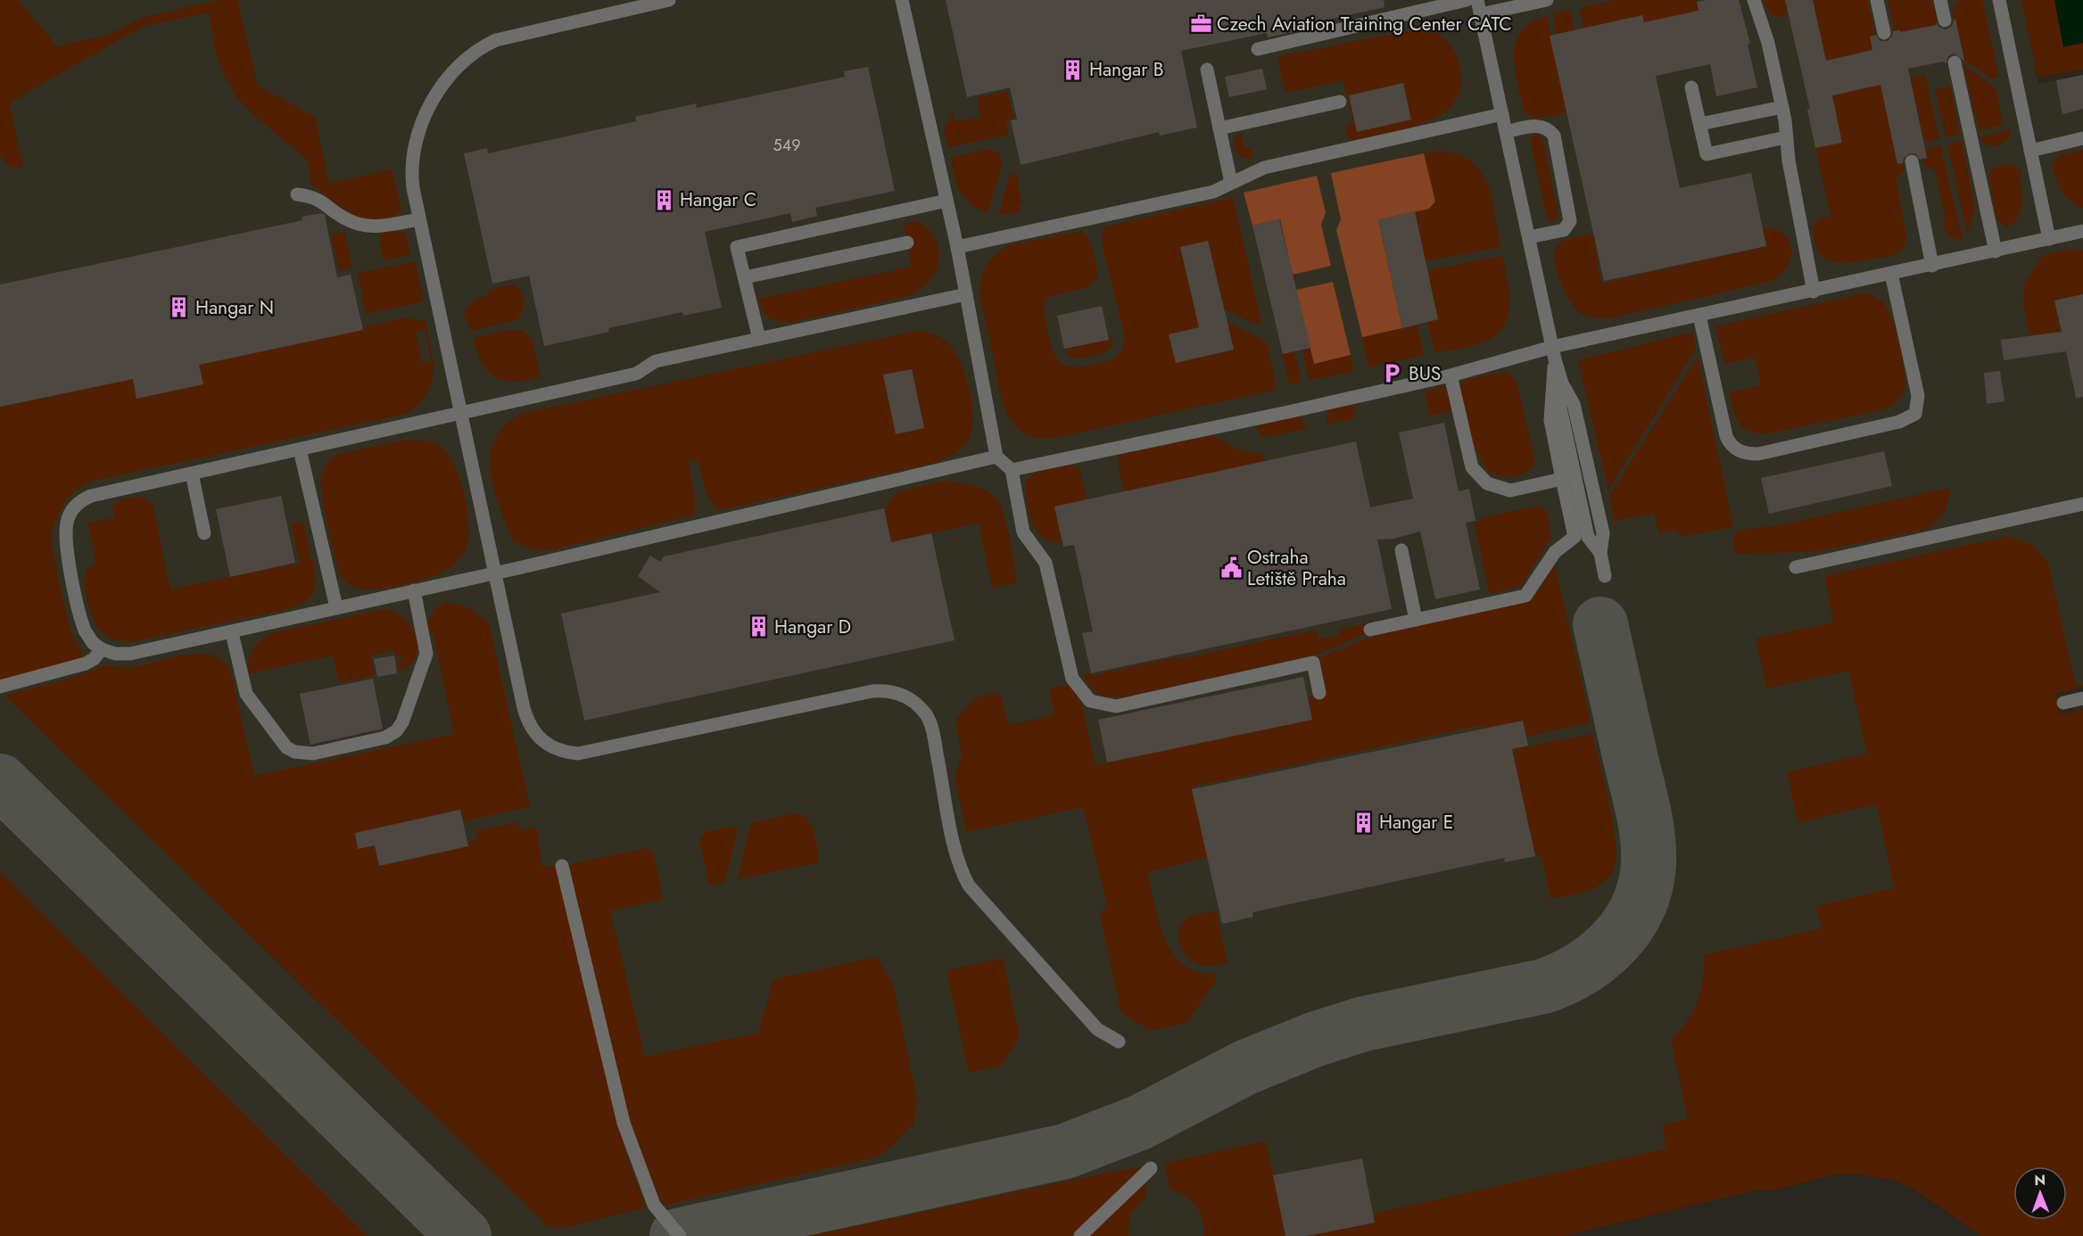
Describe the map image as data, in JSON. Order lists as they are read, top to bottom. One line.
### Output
{"places":{"office":["Czech Aviation Training Center CATC"],"building":["Hangar B","Hangar C","Hangar N","Hangar D","Hangar E"],"parking":["BUS"],"public building":["Ostraha Letiště Praha"]},"house_numbers":["549"],"north":"top"}
